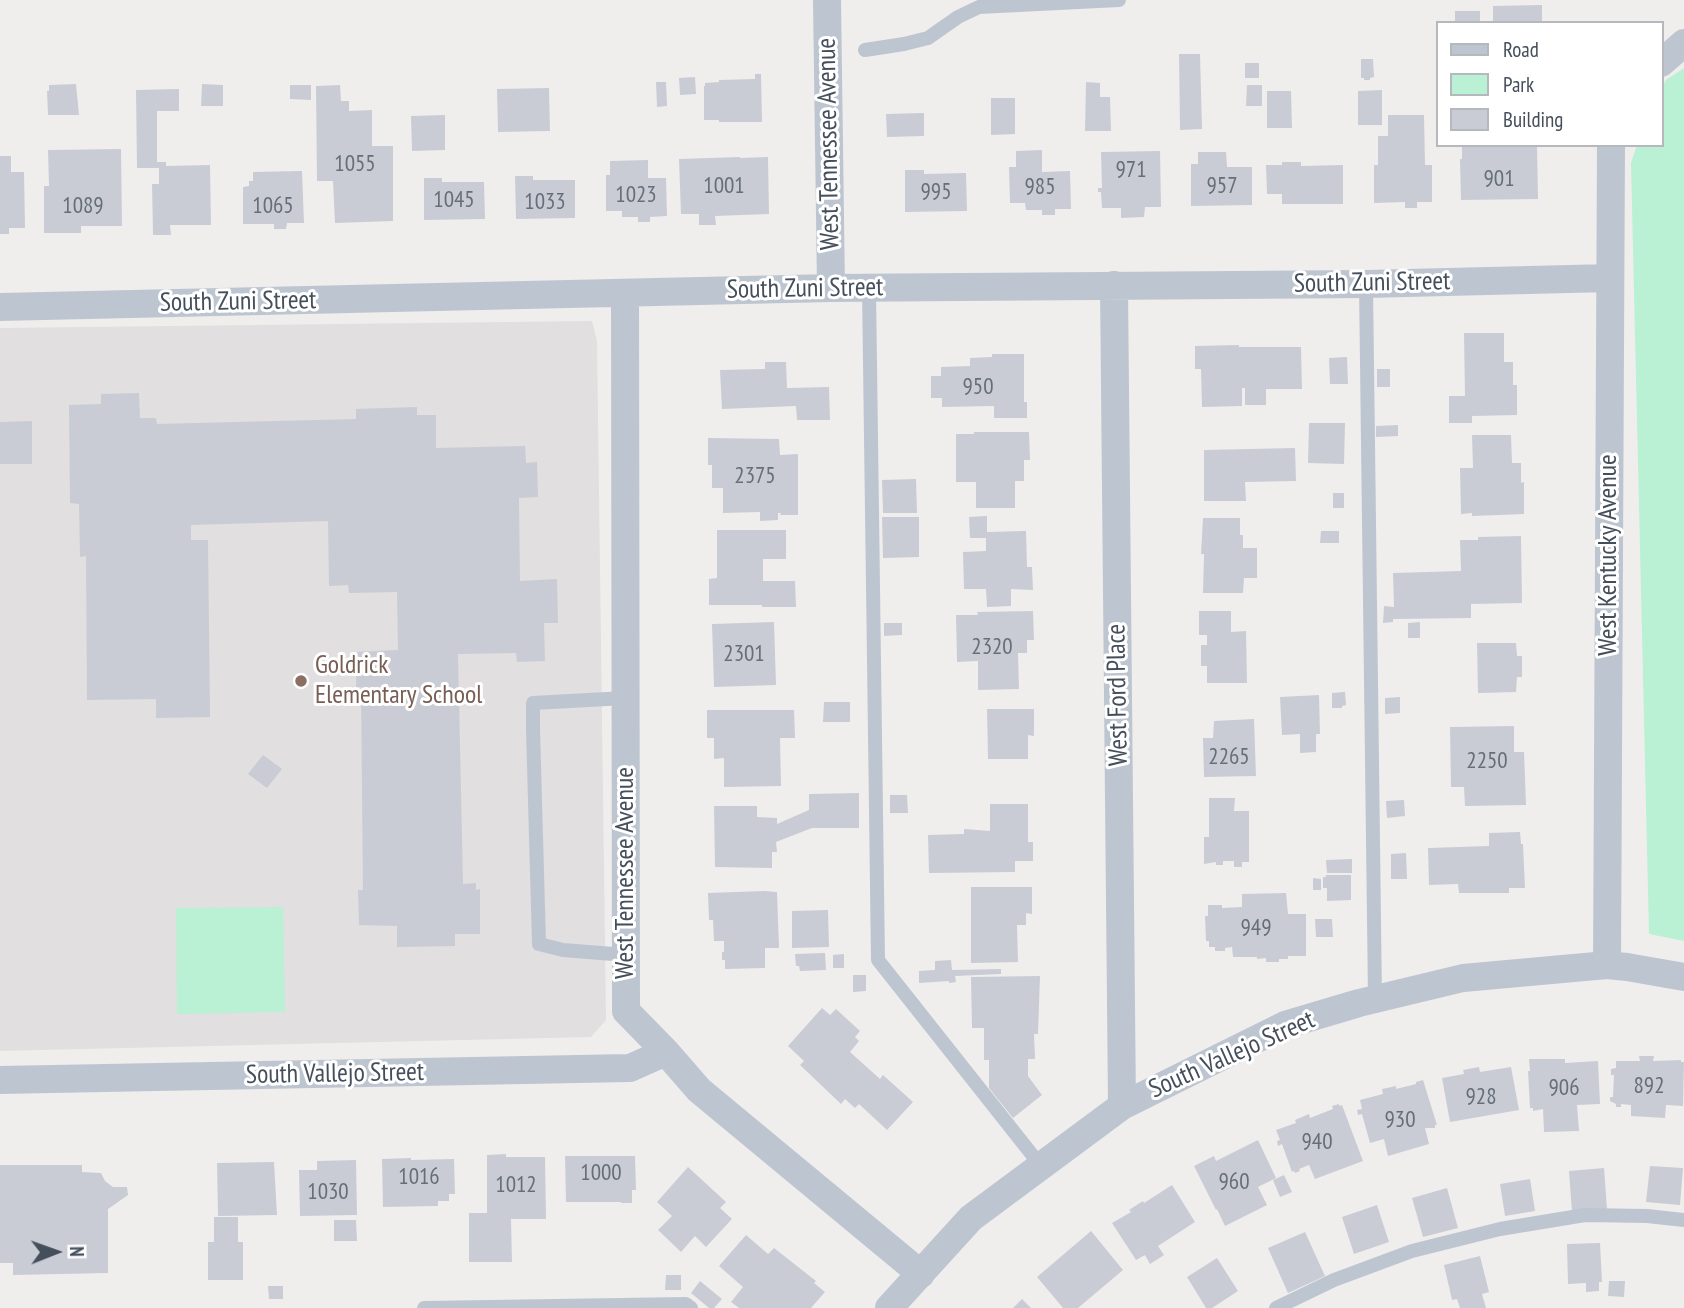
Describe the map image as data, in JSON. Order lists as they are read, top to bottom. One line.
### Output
{"streets":{"street":["West Tennessee Avenue","South Zuni Street","West Kentucky Avenue","West Ford Place","South Vallejo Street"]},"crossings":[["West Tennessee Avenue","South Zuni Street"],["West Tennessee Avenue","South Vallejo Street"],["South Zuni Street","West Kentucky Avenue"],["South Zuni Street","West Ford Place"],["West Kentucky Avenue","South Vallejo Street"],["West Ford Place","South Vallejo Street"]],"places":["Goldrick Elementary School"],"house_numbers":["1055","971","901","1001","957","985","995","1023","1045","1033","1089","1065","950","2375","2320","2301","2265","2250","949","892","906","928","930","940","1000","1016","960","1012","1030"],"legend":["Road","Park","Building"],"north":"right"}
